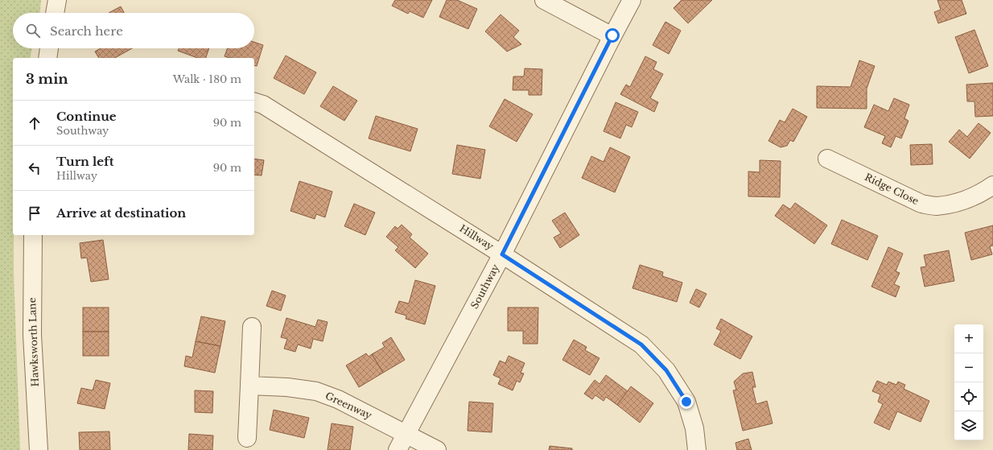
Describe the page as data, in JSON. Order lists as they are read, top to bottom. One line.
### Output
{"streets":{"street":["Ridge Close","Hillway","Southway","Hawksworth Lane","Greenway"]},"crossings":[["Hillway","Southway"],["Southway","Greenway"]],"page":{"search":"Search here","heading":["3 min","Walk · 180 m"],"list":[["Continue","Southway","90 m"],["Turn left","Hillway","90 m"],"Arrive at destination"],"map_buttons":["+","−"]}}
